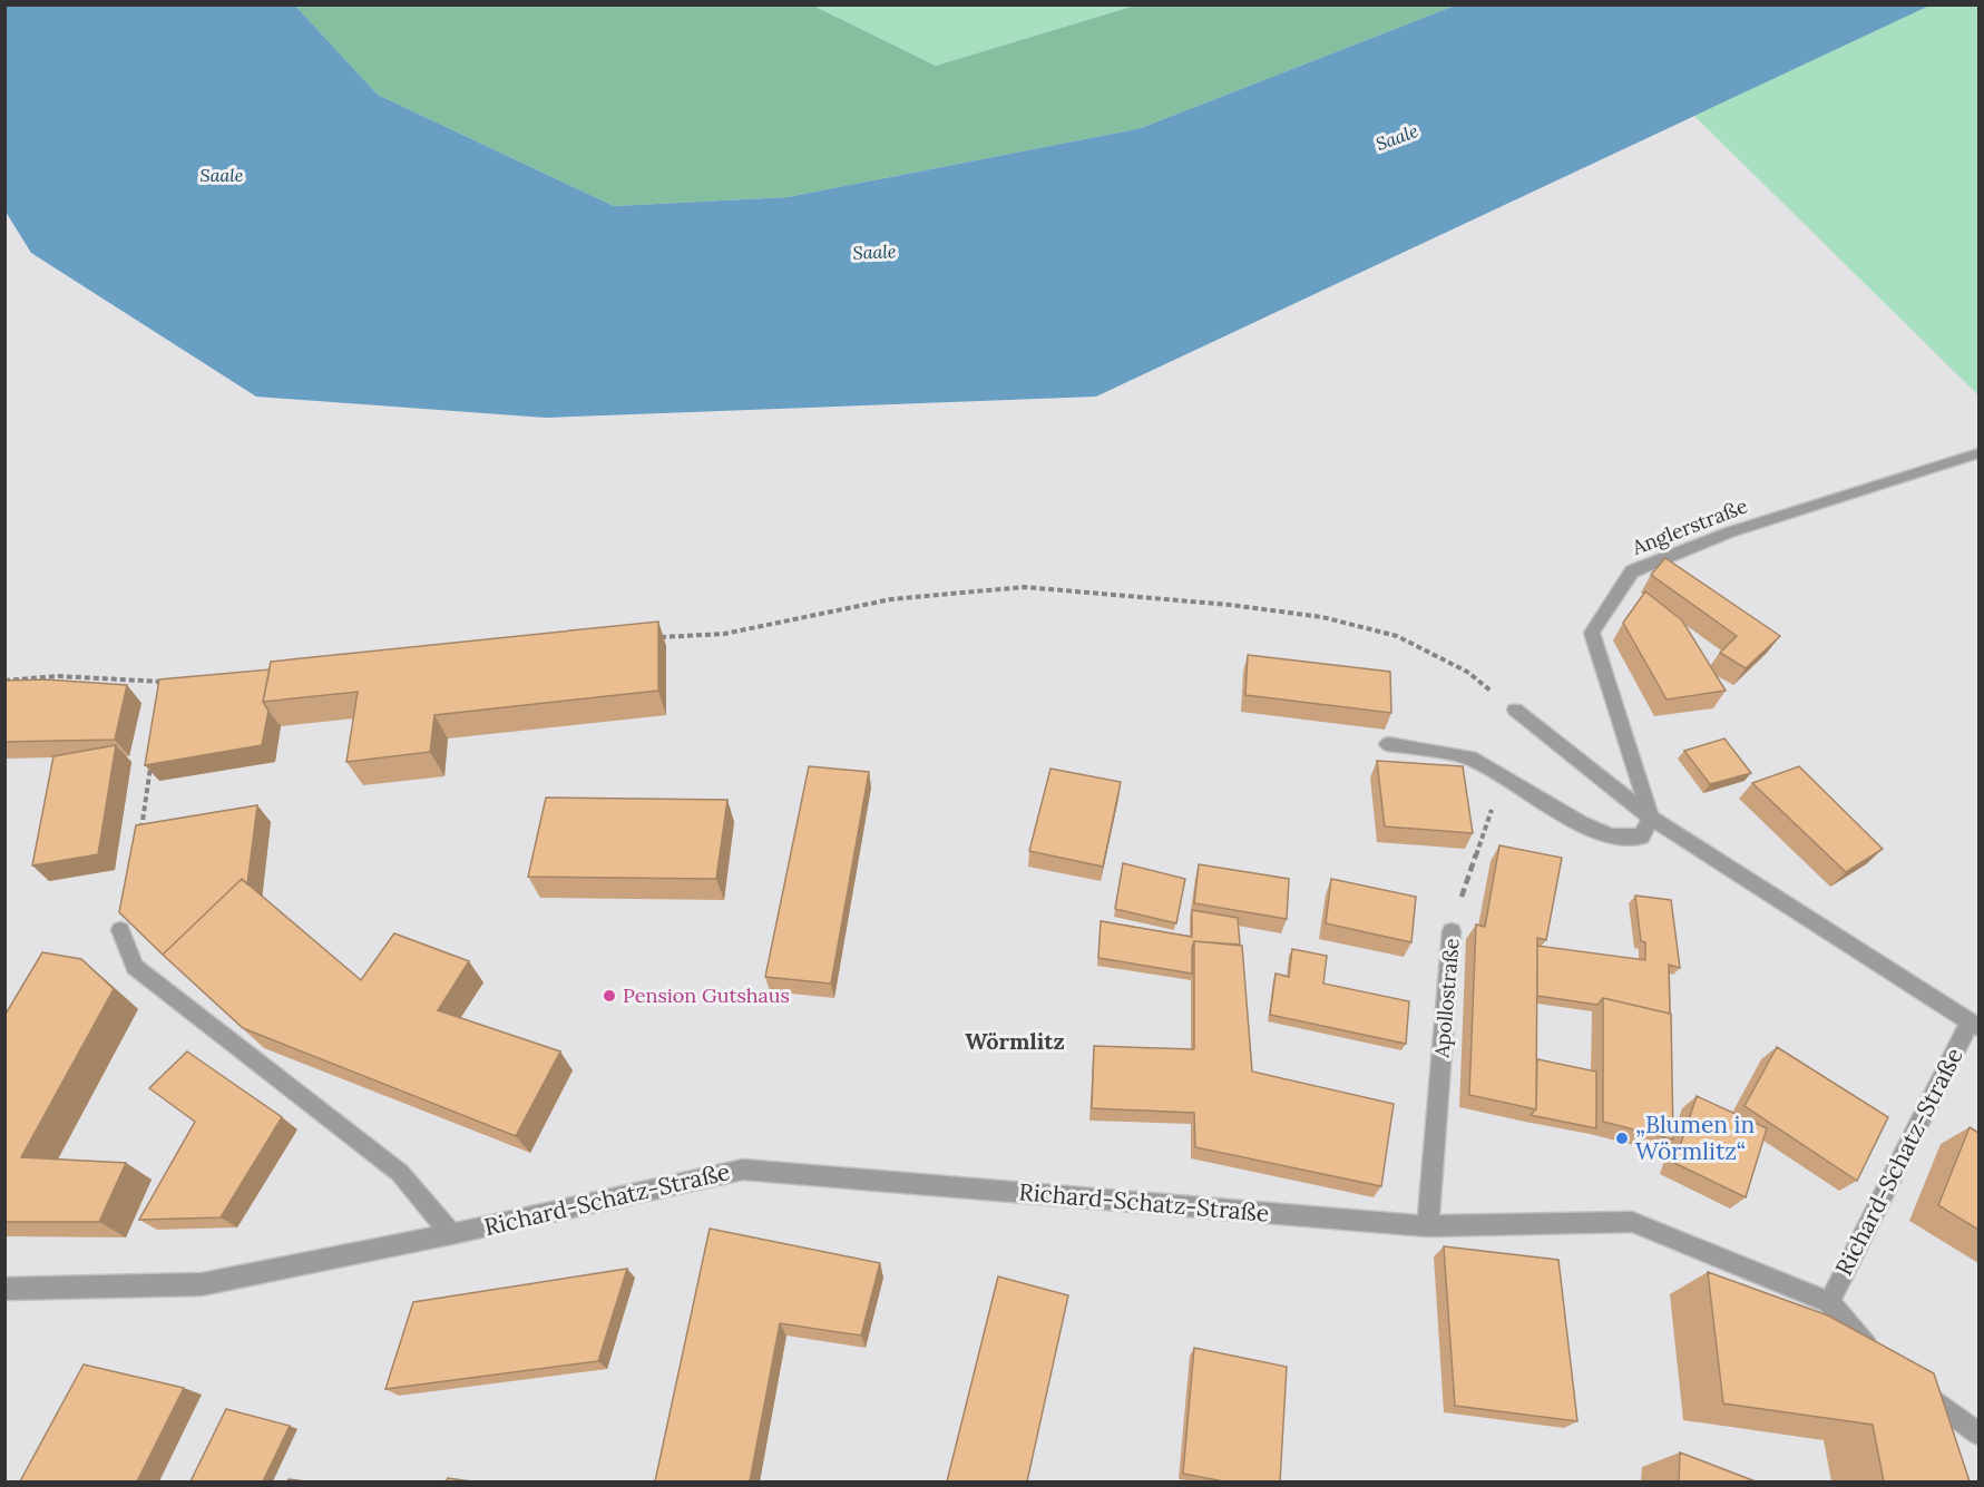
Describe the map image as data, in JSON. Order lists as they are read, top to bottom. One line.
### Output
{"streets":{"street":["Anglerstraße","Apollostraße","Richard-Schatz-Straße"]},"crossings":[["Apollostraße","Richard-Schatz-Straße"]],"districts":["Wörmlitz"],"water":["Saale"],"places":["Pension Gutshaus","„Blumen in Wörmlitz“"]}
